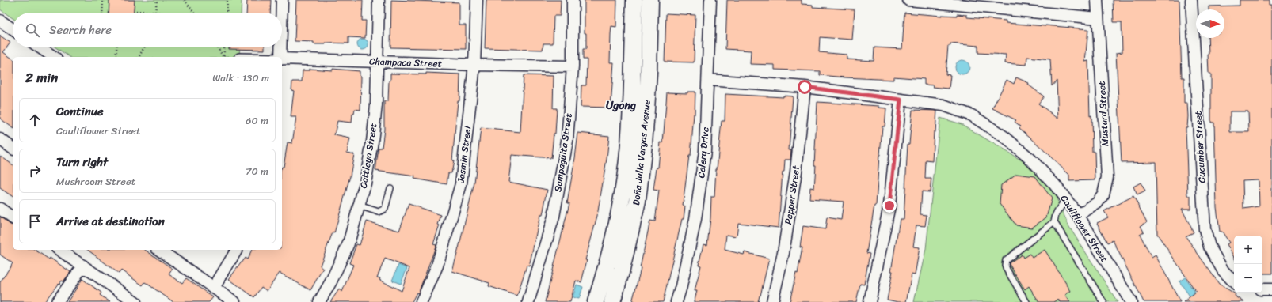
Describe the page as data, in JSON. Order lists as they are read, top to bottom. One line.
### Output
{"streets":{"main road":["Doña Julia Vargas Avenue"],"street":["Champaca Street","Mustard Street","Cucumber Street","Sampaguita Street","Celery Drive","Jasmin Street","Cattleya Street","Pepper Street","Cauliflower Street"]},"crossings":[["Champaca Street","Sampaguita Street"],["Champaca Street","Jasmin Street"],["Champaca Street","Cattleya Street"],["Mustard Street","Cauliflower Street"],["Celery Drive","Cauliflower Street"],["Pepper Street","Cauliflower Street"]],"districts":["Ugong"],"north":"right","page":{"search":"Search here","heading":["2 min","Walk · 130 m"],"list":[["Continue","Cauliflower Street","60 m"],["Turn right","Mushroom Street","70 m"],"Arrive at destination"],"map_buttons":["+","−"]}}
